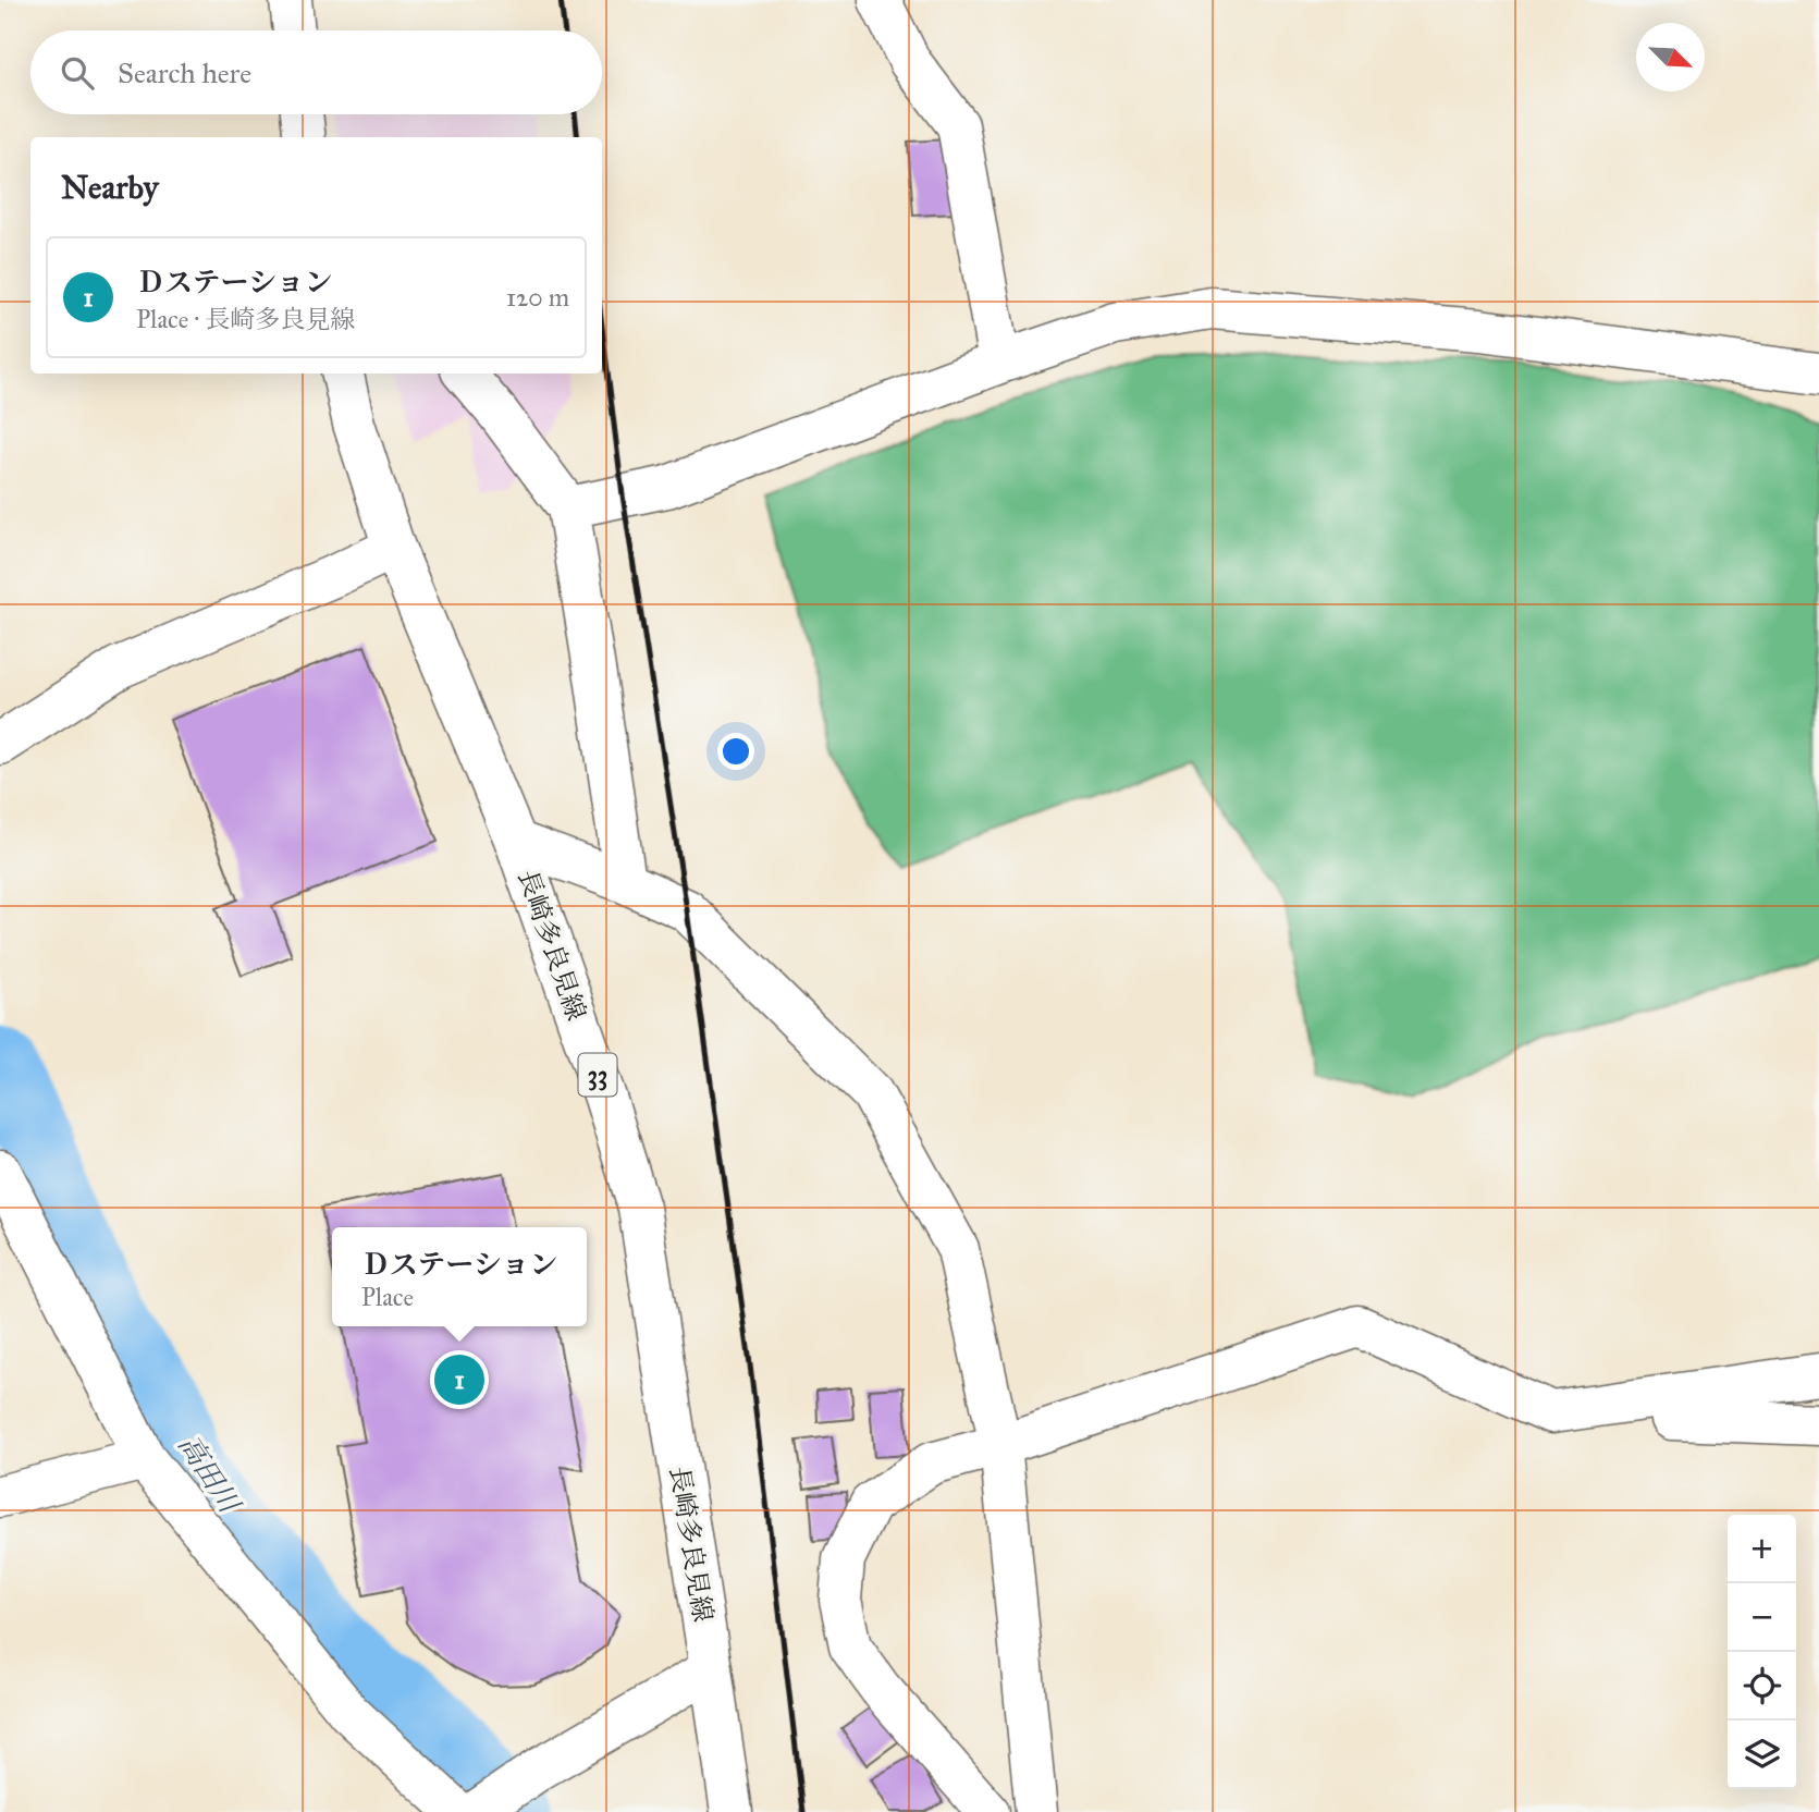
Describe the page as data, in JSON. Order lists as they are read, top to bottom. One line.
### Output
{"streets":{"street":["長崎多良見線","33"]},"water":["高田川"],"north":"bottom right","page":{"search":"Search here","heading":"Nearby","list":[{"mark":"1","name":"Ｄステーション","note":"Place · 長崎多良見線","value":"120 m"}],"popup":["Ｄステーション","Place"],"pins":"1","map_buttons":["+","−"]}}
